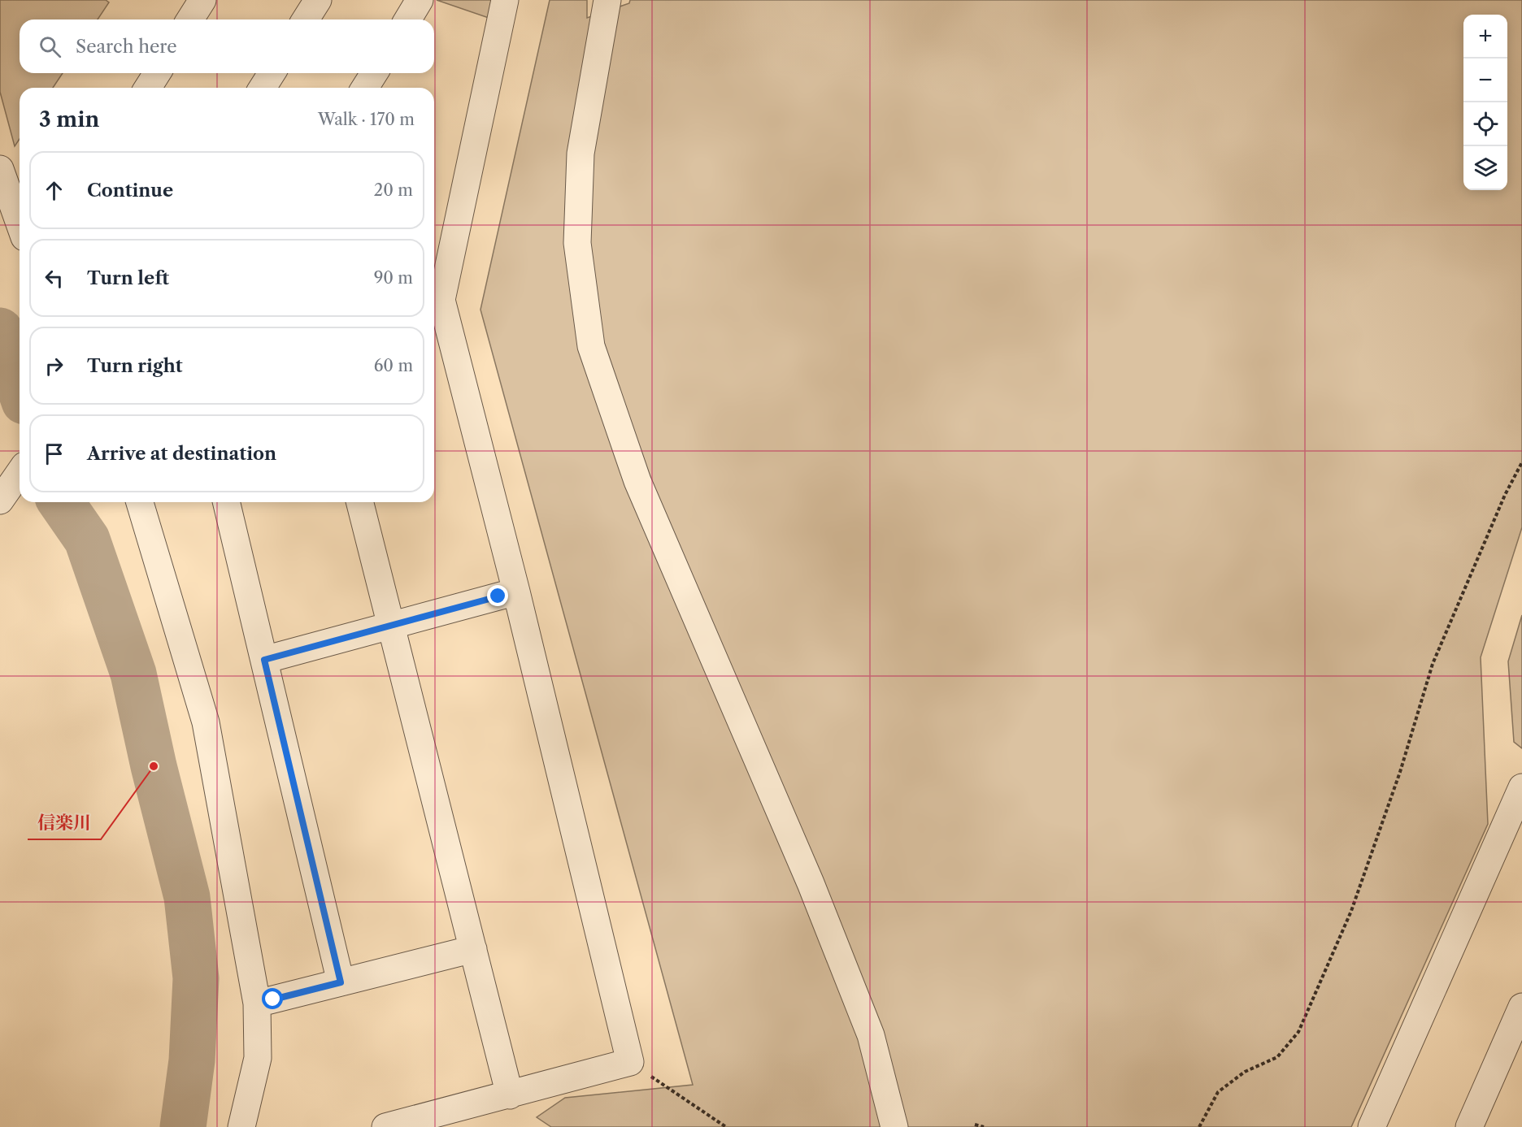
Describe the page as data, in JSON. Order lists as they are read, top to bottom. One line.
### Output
{"places":["信楽川"],"page":{"map_buttons":["+","−"],"search":"Search here","heading":["3 min","Walk · 170 m"],"list":[["Continue","20 m"],["Turn left","90 m"],["Turn right","60 m"],"Arrive at destination"]}}
